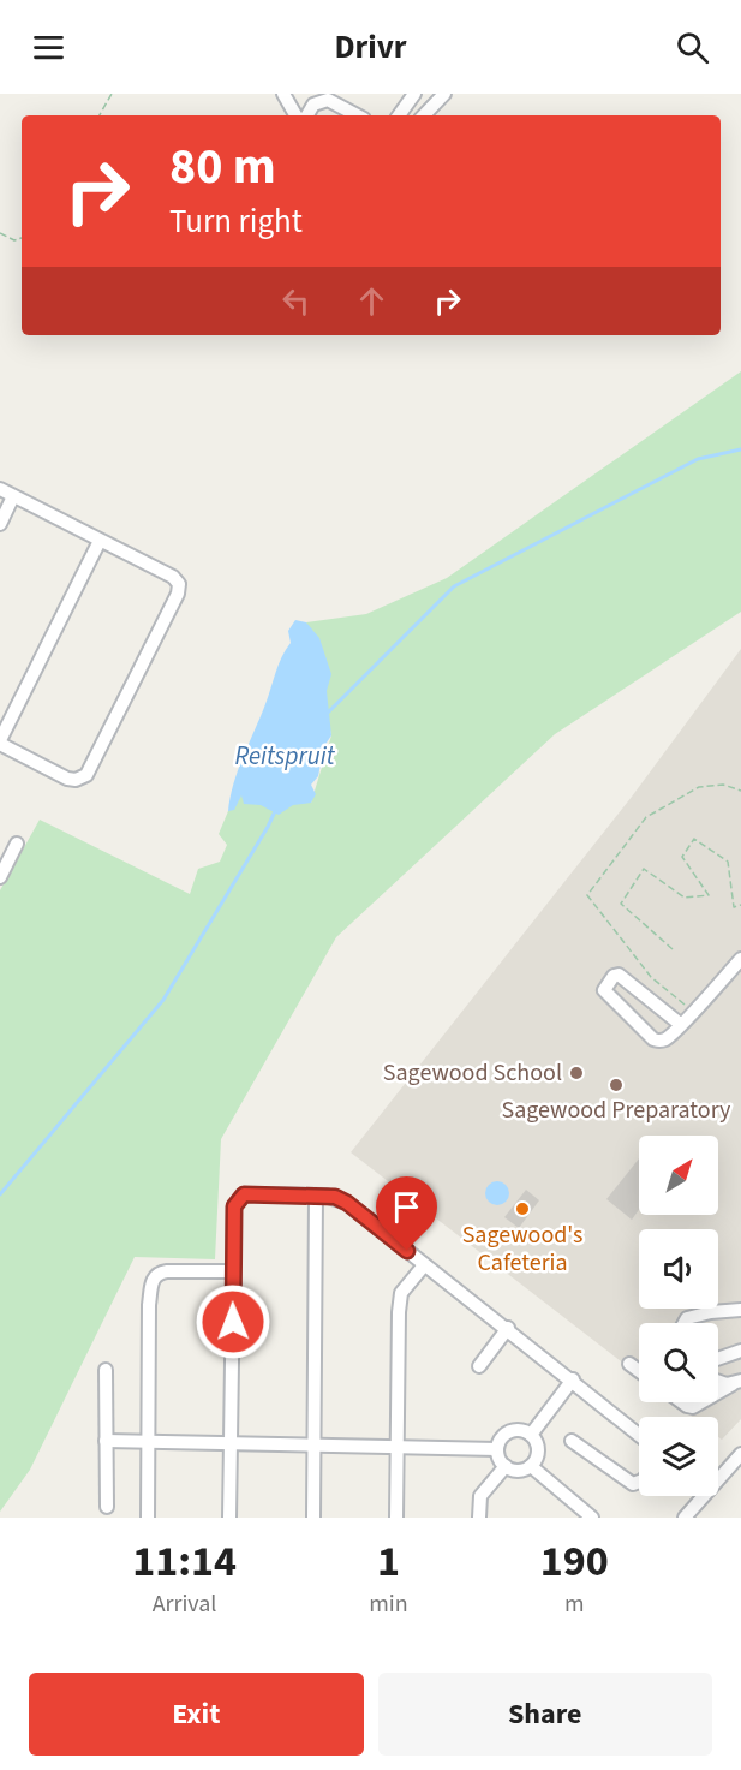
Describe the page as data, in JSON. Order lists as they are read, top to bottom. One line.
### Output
{"water":["Reitspruit"],"places":["Sagewood School","Sagewood Preparatory","Sagewood's Cafeteria"],"north":"top right","page":{"header":"Drivr","turn":["80 m","Turn right"],"eta":["11:14","Arrival","1","min","190","m"],"buttons":["Exit","Share"]}}
